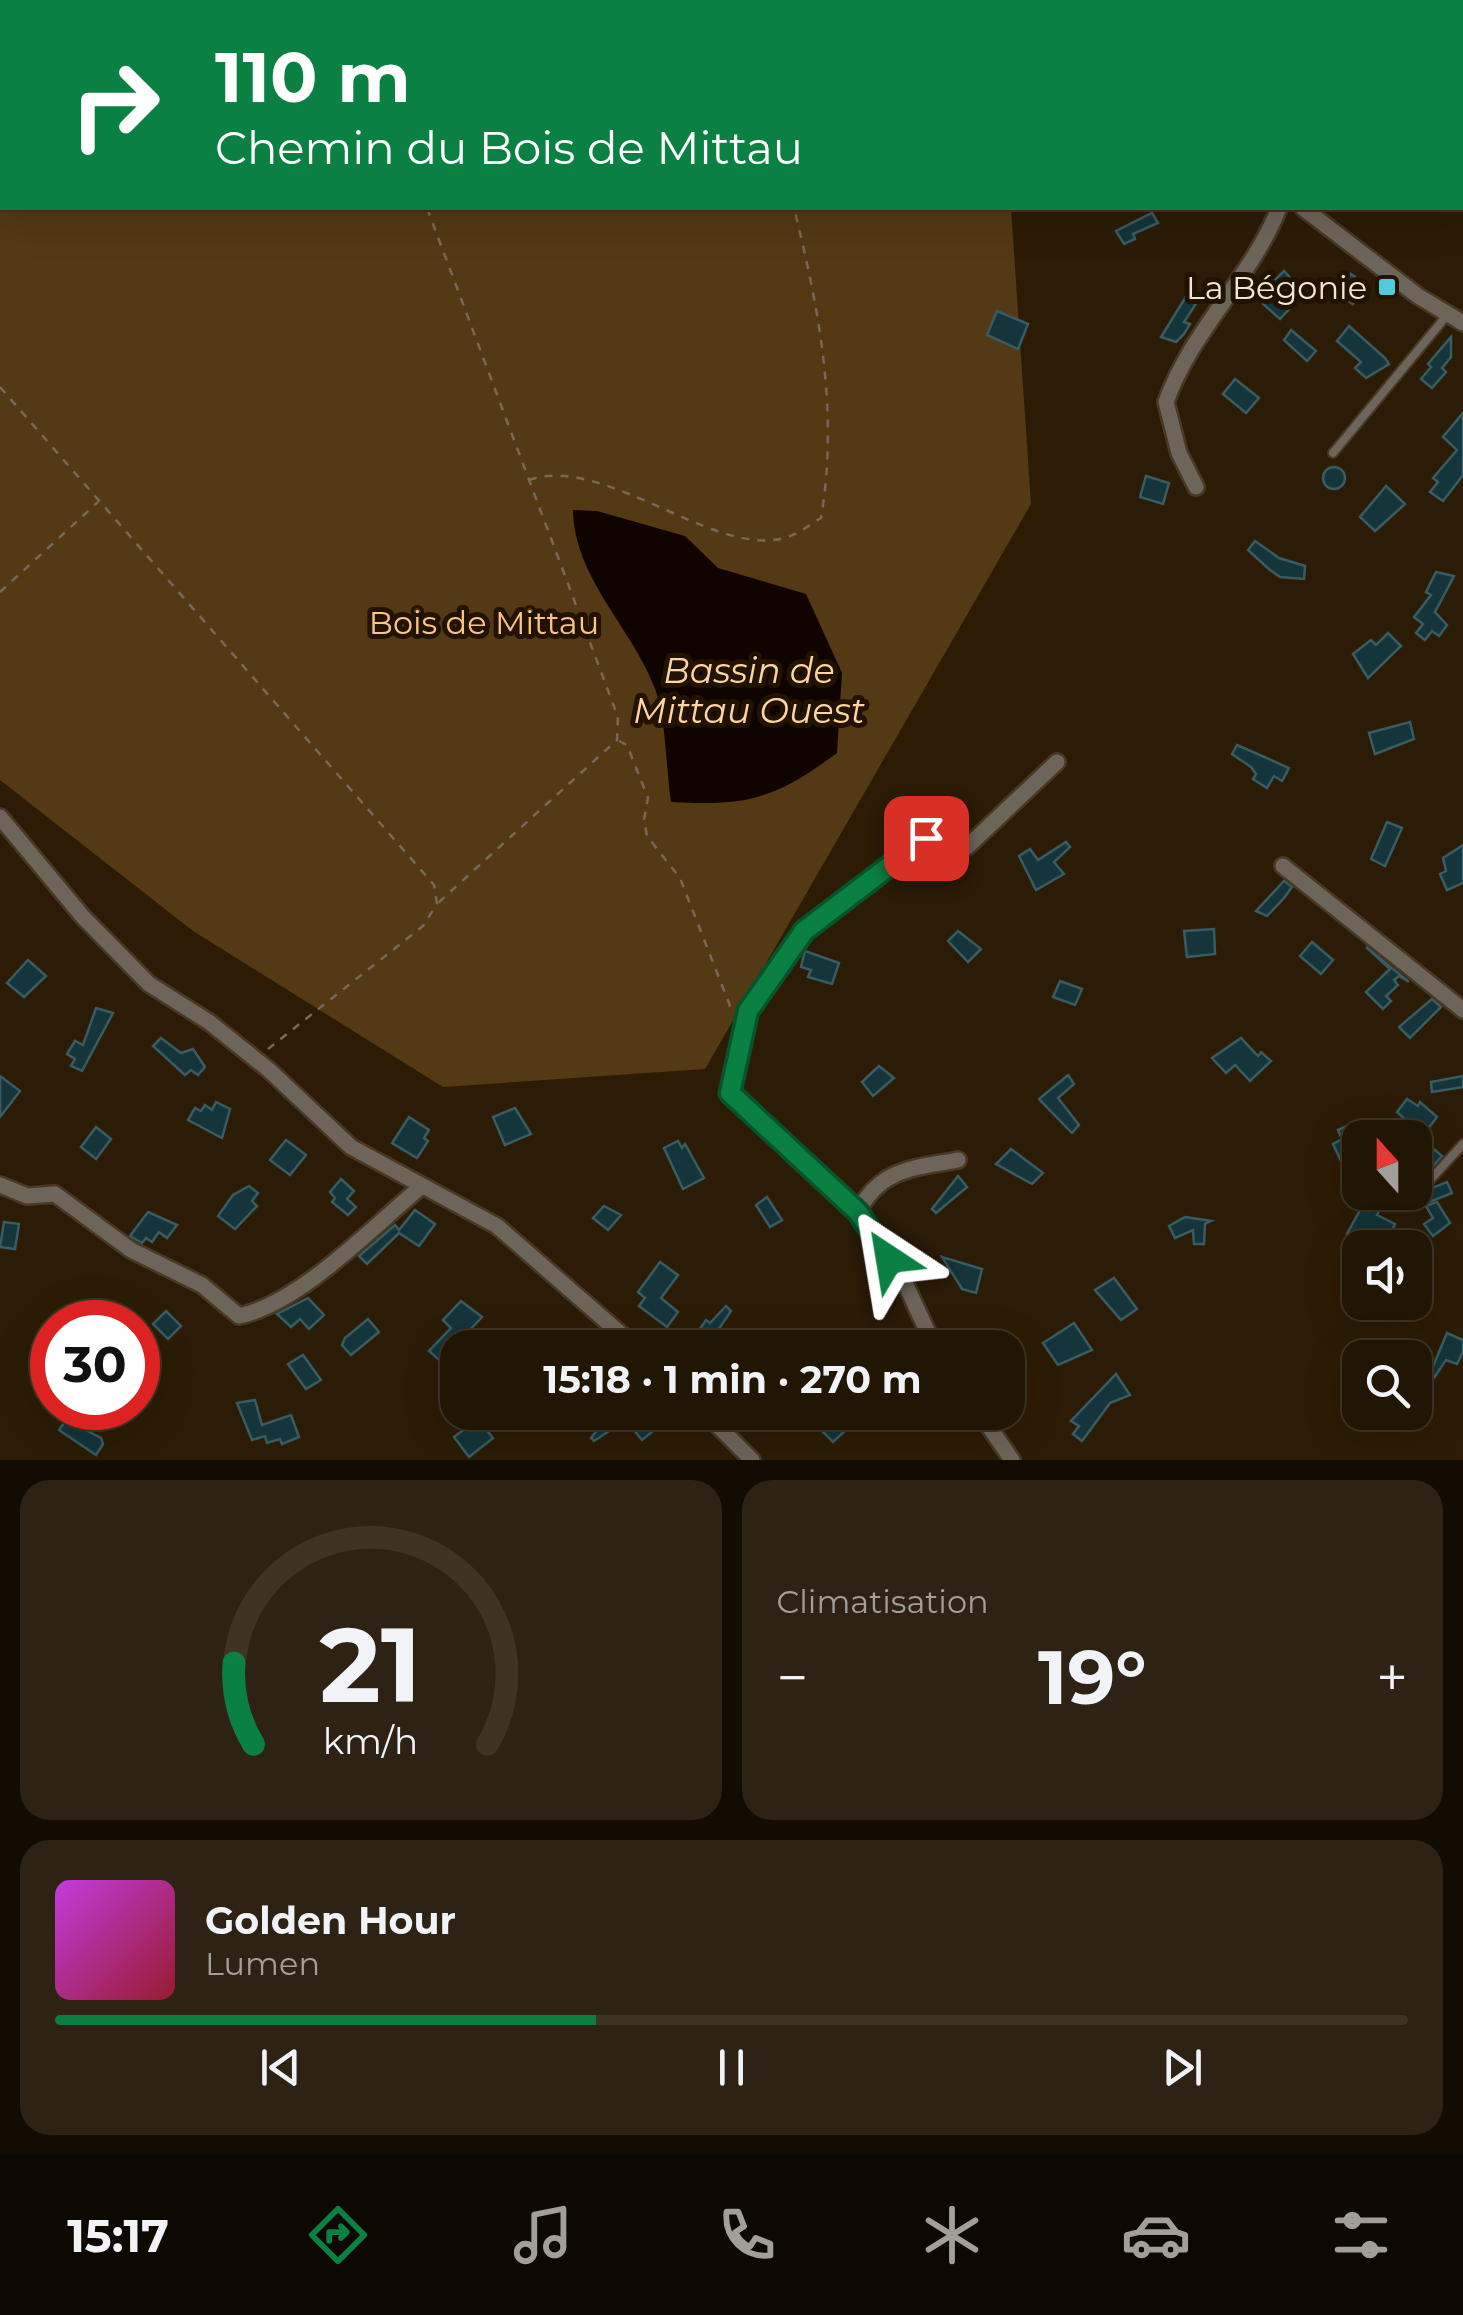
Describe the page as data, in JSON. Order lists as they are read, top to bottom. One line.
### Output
{"water":["Bassin de Mittau Ouest"],"parks":["Bois de Mittau"],"places":{"transit":["La Bégonie"]},"north":"top","page":{"turn":["110 m","Chemin du Bois de Mittau"],"limit":"30","trip":"15:18 · 1 min · 270 m","tile":"Climatisation","heat":["−","19°","+"],"song":["Golden Hour","Lumen"],"tabs":"15:17","gauge":["21","km/h"]}}
